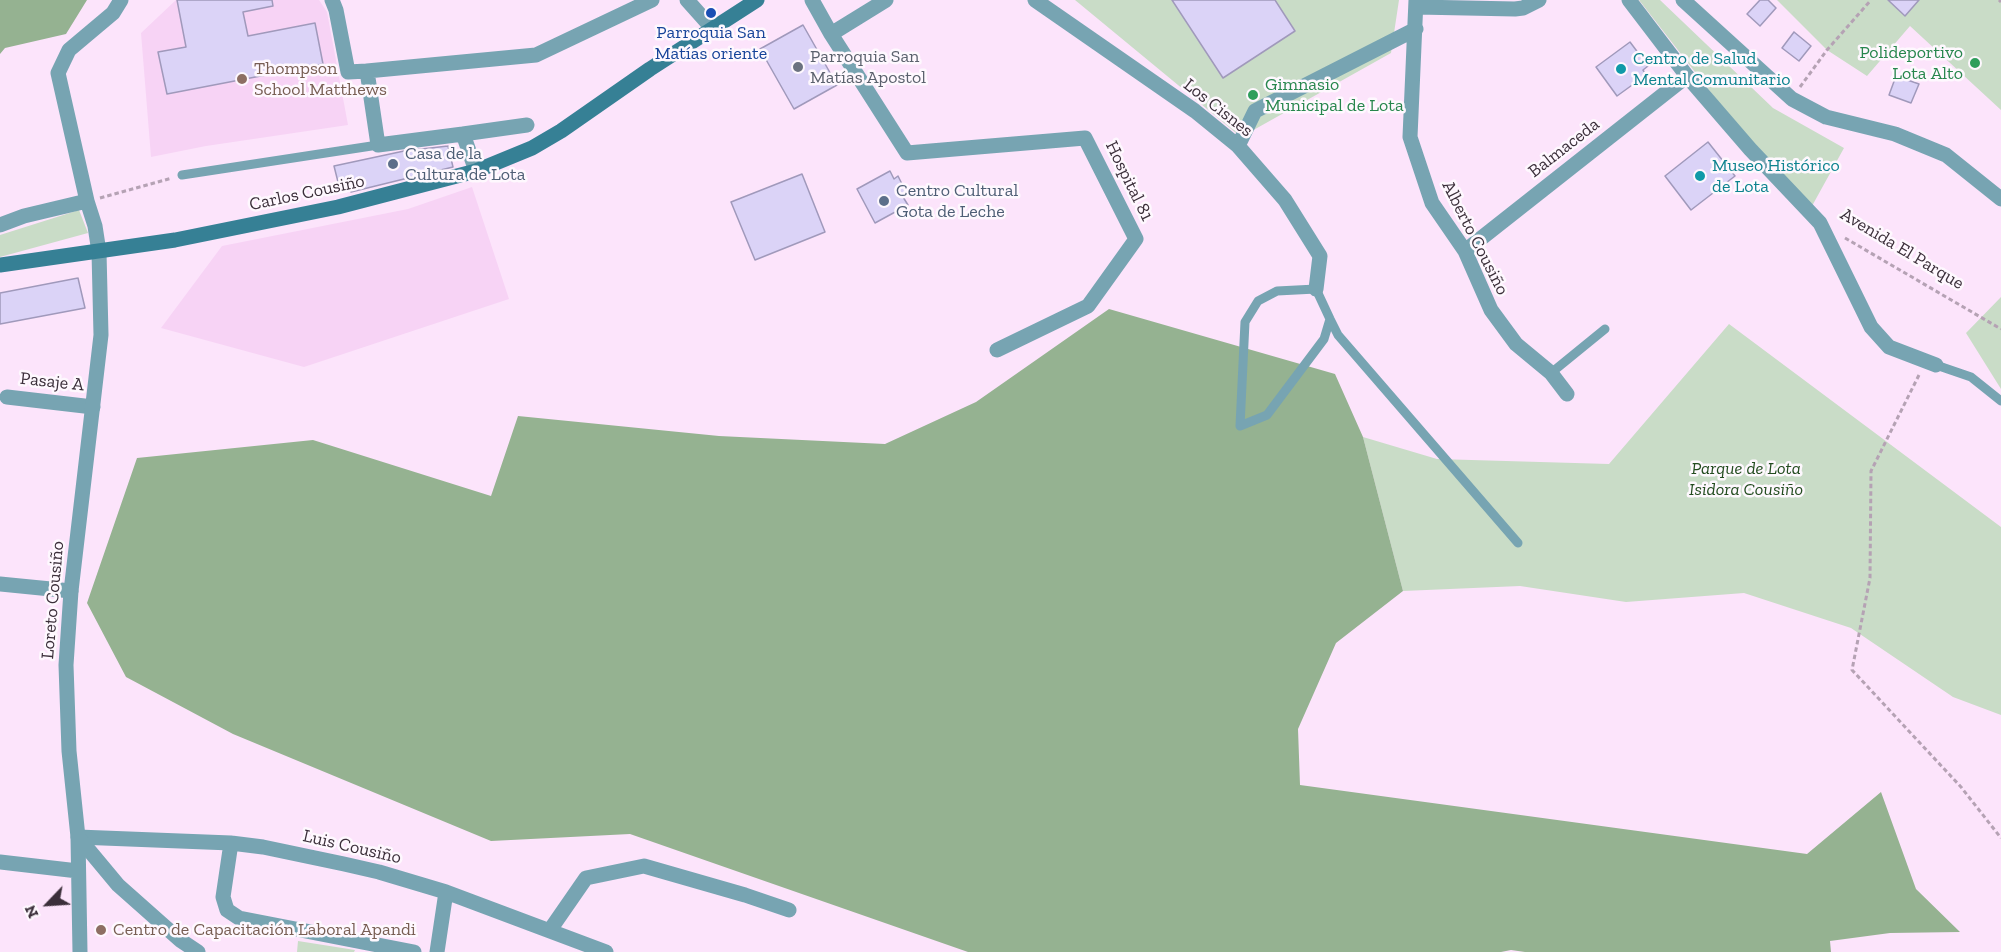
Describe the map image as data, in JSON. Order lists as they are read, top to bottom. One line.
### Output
{"streets":{"main road":["Carlos Cousiño"],"street":["Los Cisnes","Balmaceda","Hospital 81","Alberto Cousiño","Avenida El Parque","Pasaje A","Loreto Cousiño","Luis Cousiño"]},"crossings":[["Balmaceda","Alberto Cousiño"],["Balmaceda","Avenida El Parque"],["Carlos Cousiño","Loreto Cousiño"],["Pasaje A","Loreto Cousiño"],["Loreto Cousiño","Luis Cousiño"]],"parks":["Parque de Lota Isidora Cousiño"],"places":["Parroquia San Matías oriente","Polideportivo Lota Alto","Parroquia San Matías Apostol","Centro de Salud Mental Comunitario","Thompson School Matthews","Gimnasio Municipal de Lota","Casa de la Cultura de Lota","Museo Histórico de Lota","Centro Cultural Gota de Leche","Centro de Capacitación Laboral Apandi"],"north":"bottom left"}
